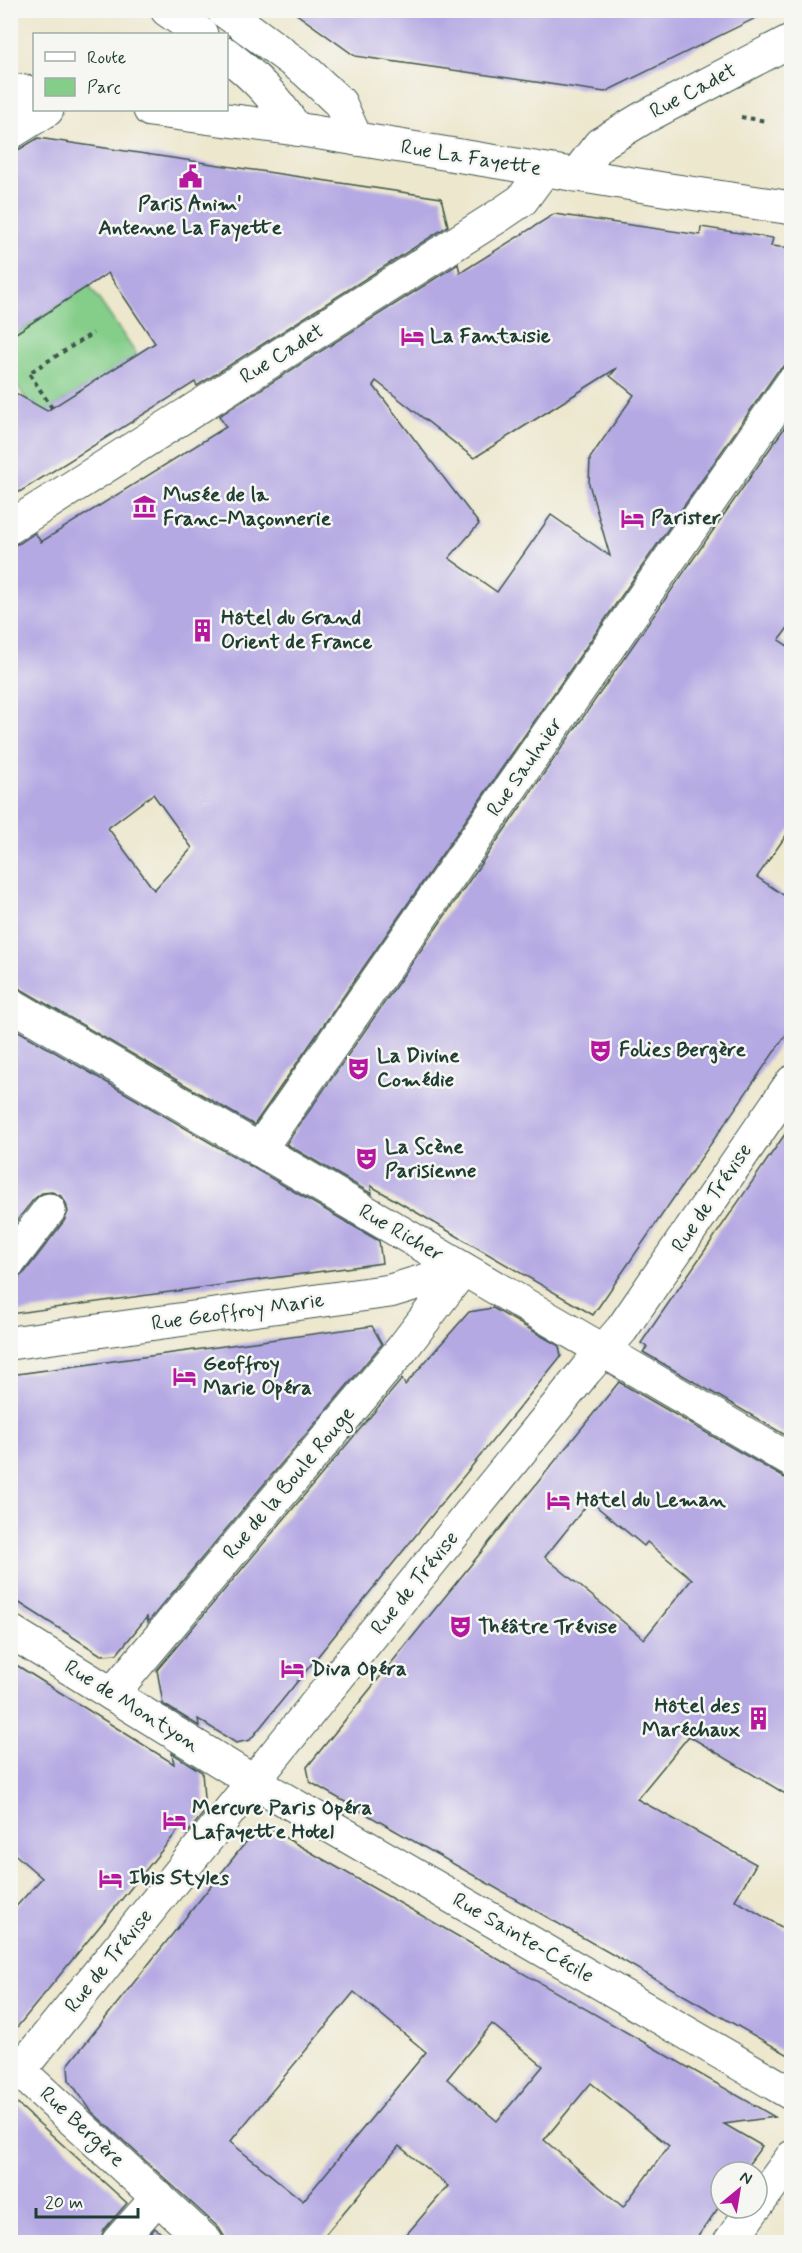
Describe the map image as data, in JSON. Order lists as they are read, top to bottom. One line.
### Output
{"streets":{"street":["Rue Cadet","Rue La Fayette","Rue Saulnier","Rue de Trévise","Rue Richer","Rue Geoffroy Marie","Rue de la Boule Rouge","Rue de Montyon","Rue Sainte-Cécile","Rue Bergère"]},"crossings":[["Rue Cadet","Rue La Fayette"],["Rue Saulnier","Rue Richer"],["Rue de Trévise","Rue Richer"],["Rue de Trévise","Rue de Montyon"],["Rue de Trévise","Rue Sainte-Cécile"],["Rue de Trévise","Rue Bergère"],["Rue Richer","Rue Geoffroy Marie"],["Rue Richer","Rue de la Boule Rouge"],["Rue Geoffroy Marie","Rue de la Boule Rouge"],["Rue de la Boule Rouge","Rue de Montyon"],["Rue de Montyon","Rue Sainte-Cécile"]],"places":{"public building":["Paris Anim' Antenne La Fayette"],"hotel":["La Fantaisie","Parister","Geoffroy Marie Opéra","Hôtel du Leman","Diva Opéra","Mercure Paris Opéra Lafayette Hotel","Ibis Styles"],"museum":["Musée de la Franc-Maçonnerie"],"building":["Hôtel du Grand Orient de France","Hôtel des Maréchaux"],"theatre":["Folies Bergère","La Divine Comédie","La Scène Parisienne","Théâtre Trévise"]},"legend":["Route","Parc"],"scale_bar":"20 m","north":"top right"}
